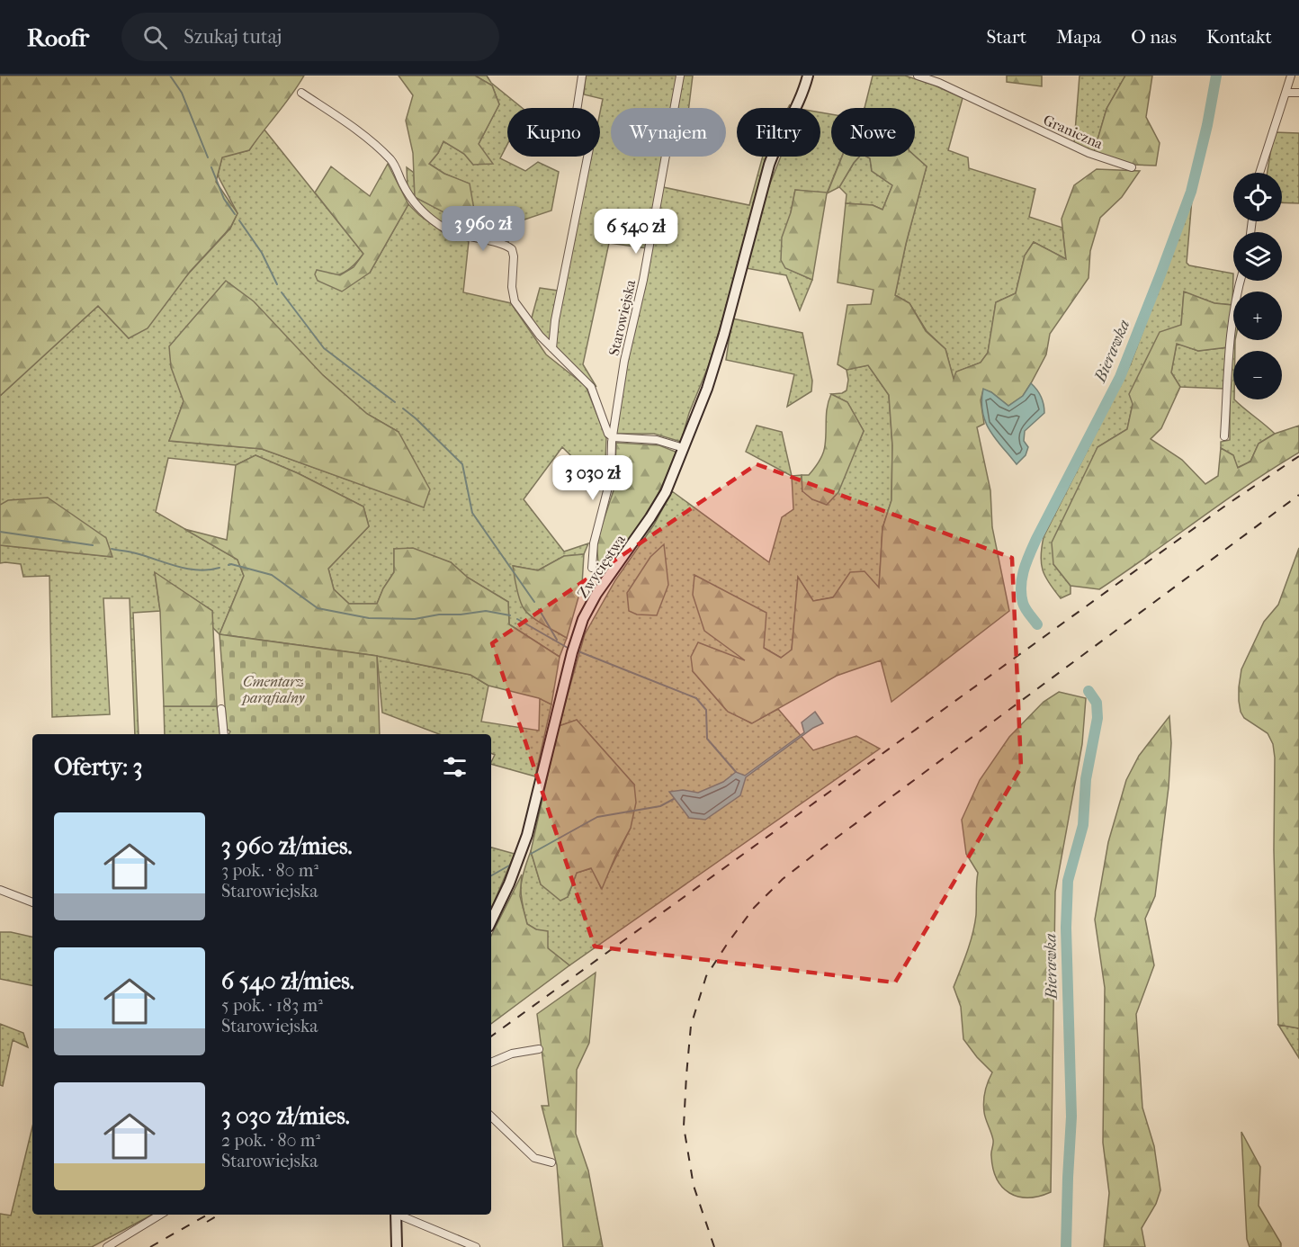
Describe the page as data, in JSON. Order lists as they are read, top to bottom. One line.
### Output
{"streets":{"main road":["Zwycięstwa"],"street":["Graniczna","Starowiejska"]},"water":["Bierawka"],"parks":["Cmentarz parafialny"],"page":{"header":"Roofr","search":"Szukaj tutaj","nav":["Start","Mapa","O nas","Kontakt"],"chip":["Kupno","Wynajem","Filtry","Nowe"],"map_buttons":["+","−"],"price":["3 960 zł","6 540 zł","3 030 zł"],"heading":"Oferty: 3","list":[{"name":"3 960 zł/mies.","note":"3 pok. · 80 m² · Starowiejska"},{"name":"6 540 zł/mies.","note":"5 pok. · 183 m² · Starowiejska"},{"name":"3 030 zł/mies.","note":"2 pok. · 80 m² · Starowiejska"}]}}
